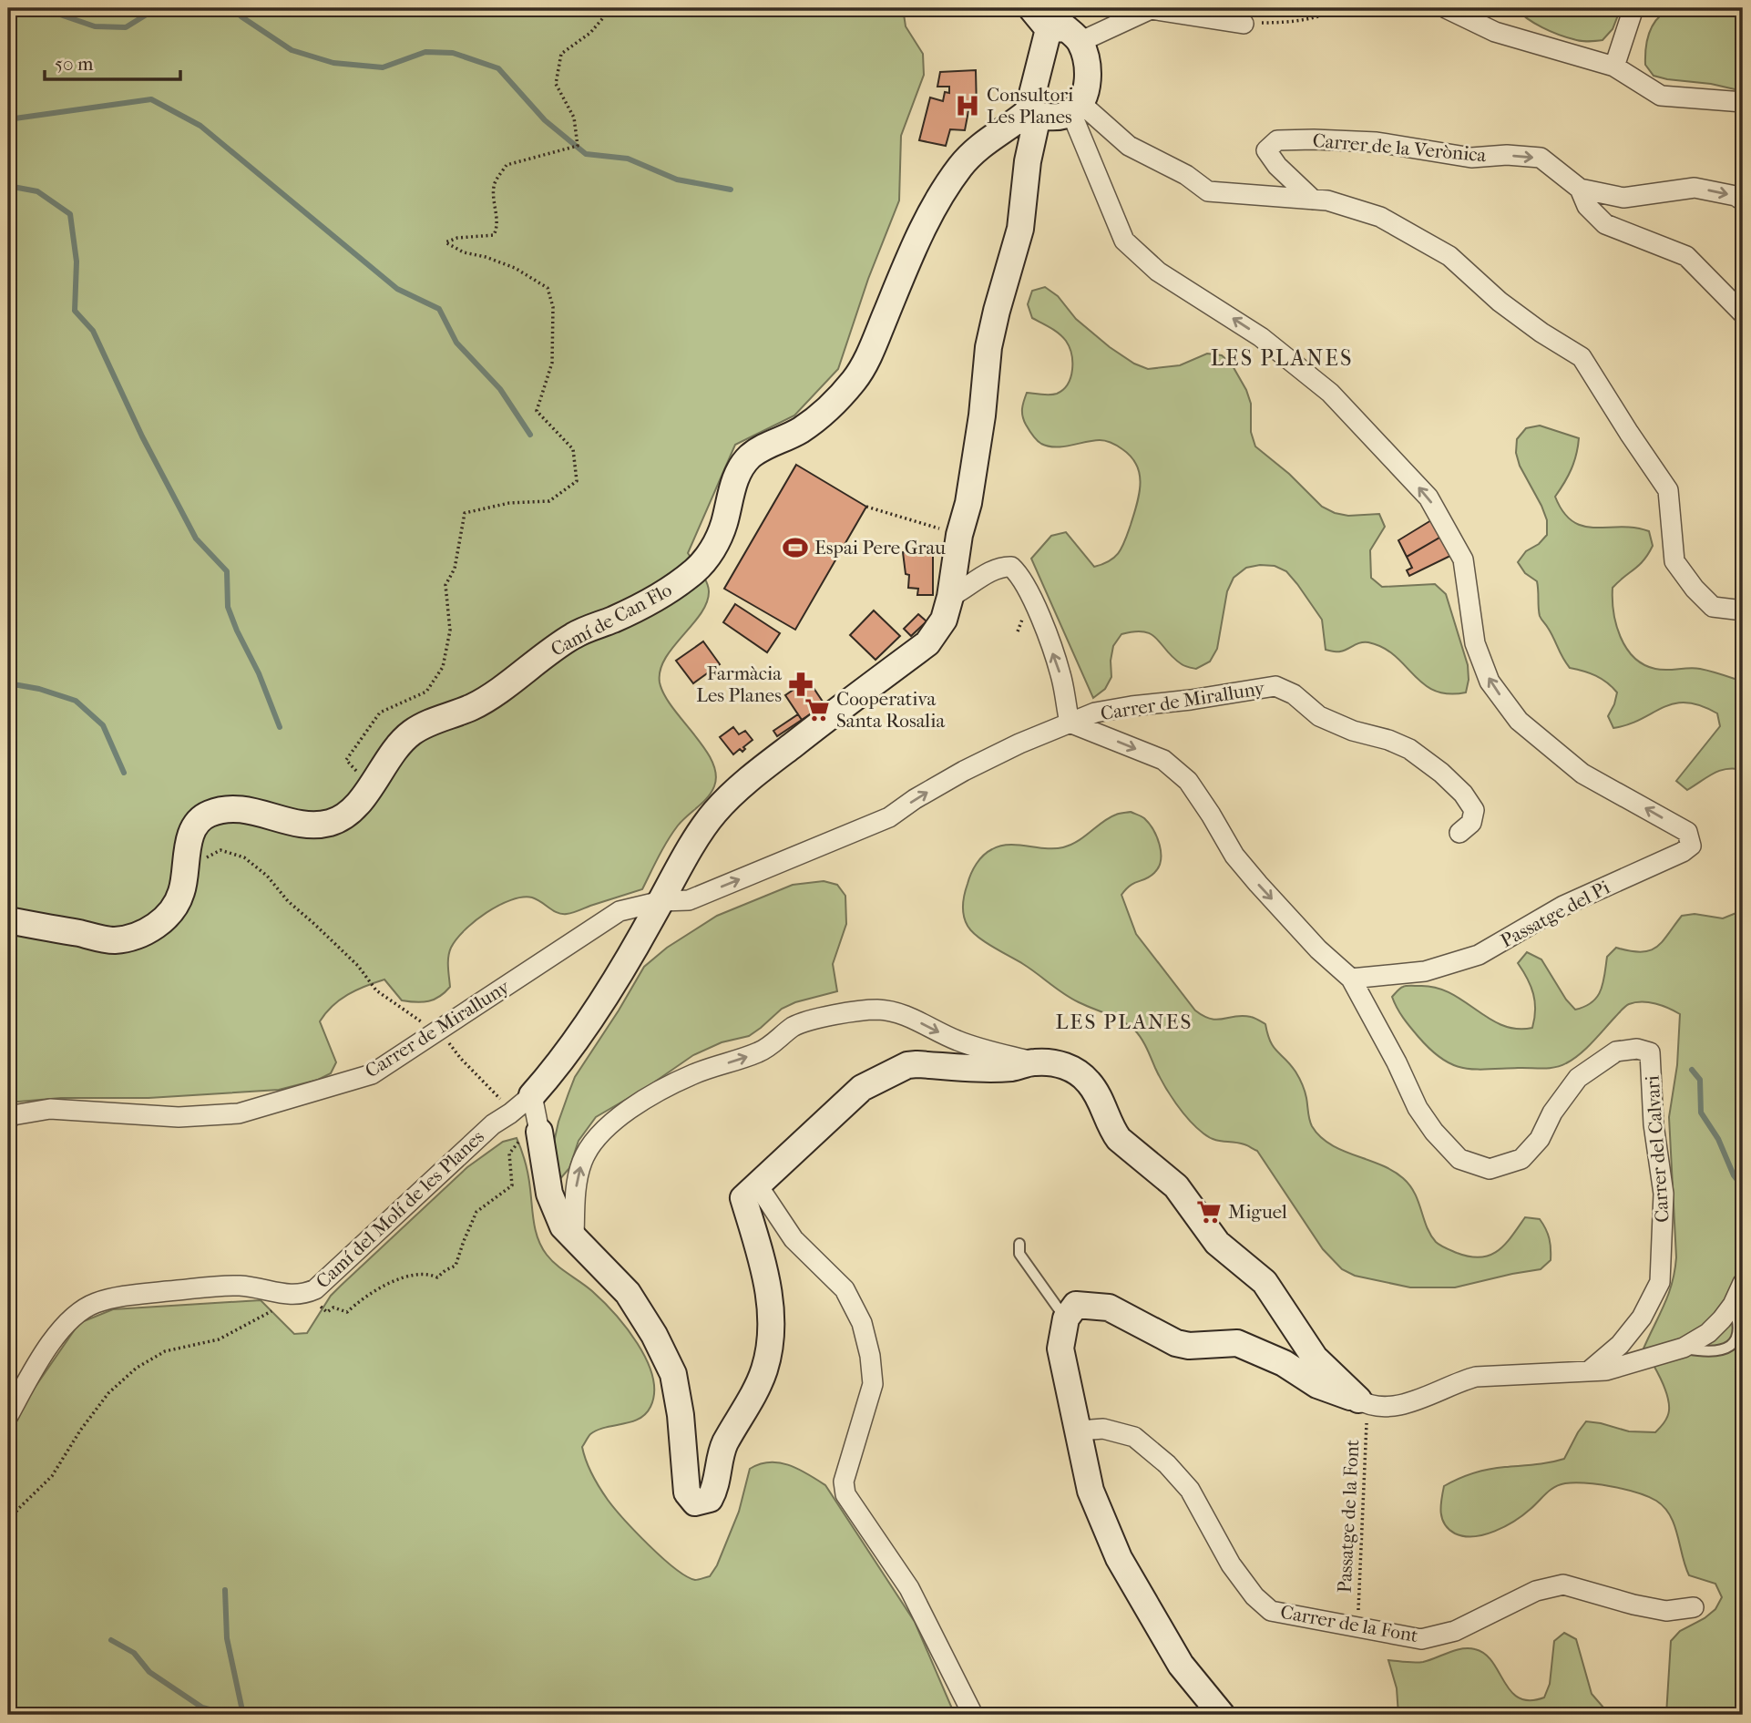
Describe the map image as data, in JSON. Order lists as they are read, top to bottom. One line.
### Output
{"streets":{"street":["Carrer de la Verònica","Camí de Can Flo","Carrer de Miralluny","Passatge del Pi","Carrer del Calvari","Camí del Molí de les Planes","Carrer de la Font"],"path":["Passatge de la Font"]},"crossings":[["Camí de Can Flo","Camí del Molí de les Planes"],["Carrer de Miralluny","Camí del Molí de les Planes"],["Passatge del Pi","Carrer del Calvari"],["Passatge de la Font","Carrer de la Font"]],"districts":["LES PLANES","LES PLANES"],"places":{"hospital":["Consultori Les Planes"],"sports":["Espai Pere Grau"],"pharmacy":["Farmàcia Les Planes"],"supermarket":["Cooperativa Santa Rosalia","Miguel"]},"scale_bar":"50 m"}
